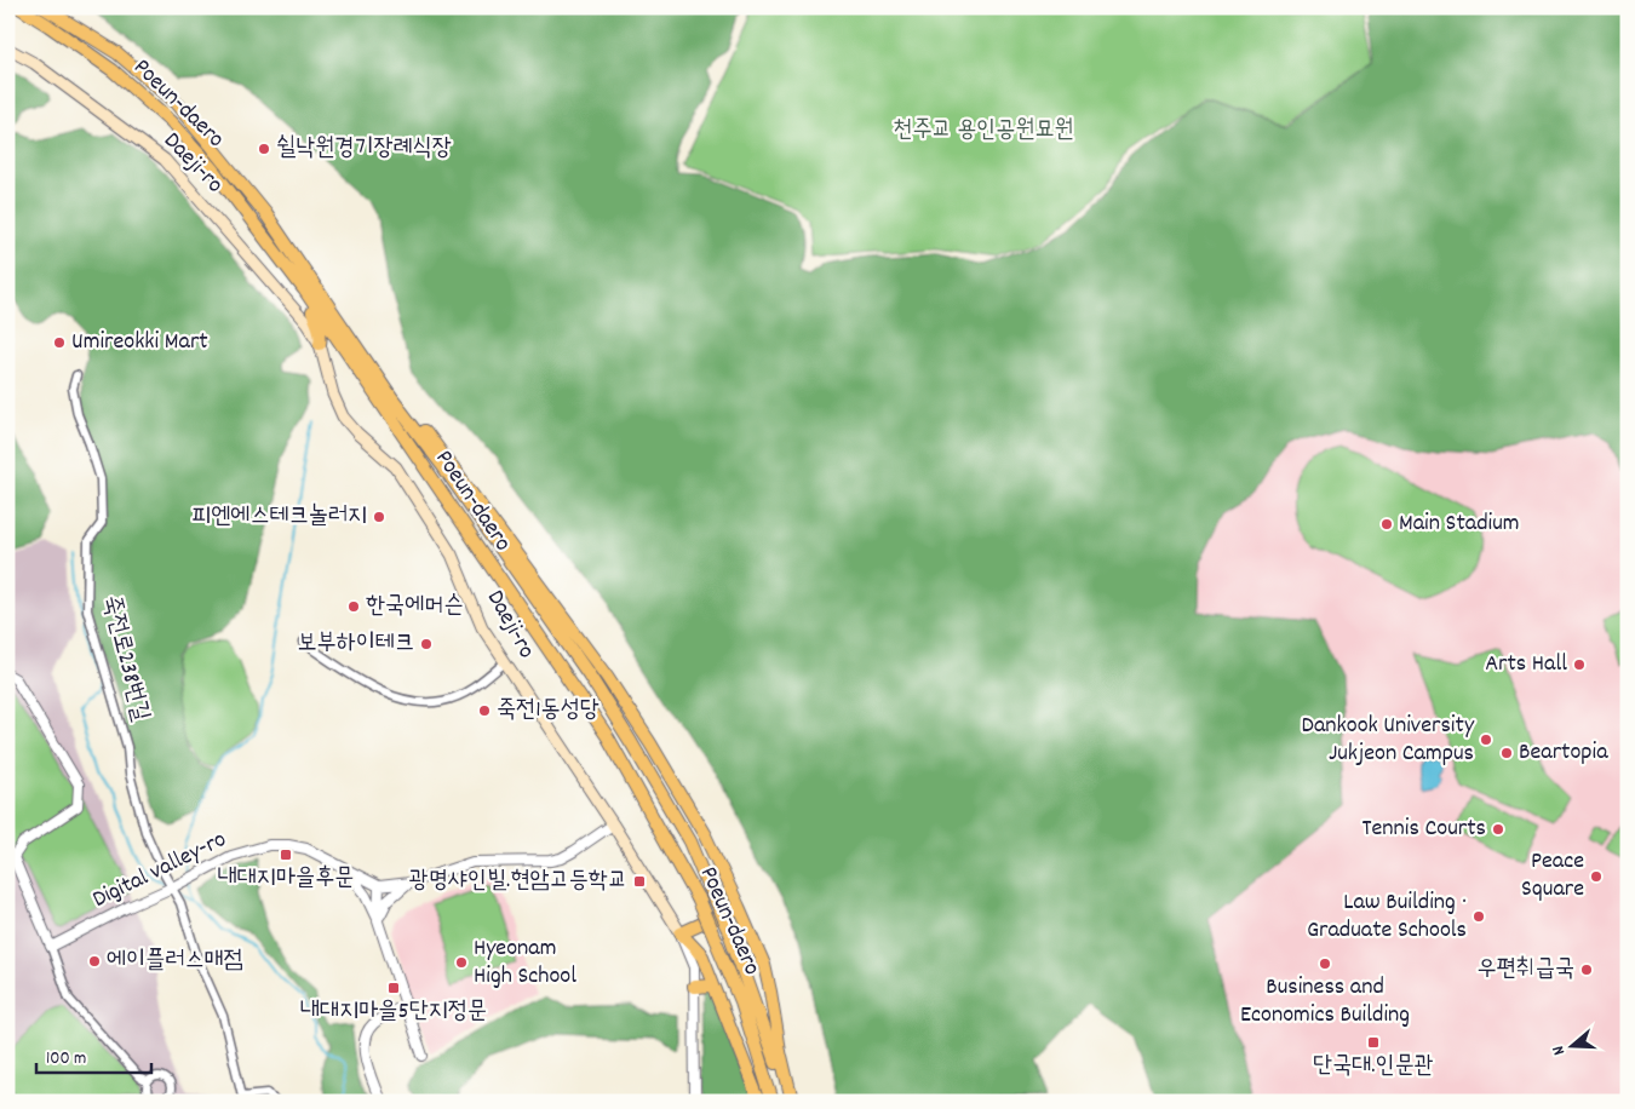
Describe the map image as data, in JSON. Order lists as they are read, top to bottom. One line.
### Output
{"streets":{"highway":["Poeun-daero"],"main road":["Daeji-ro"],"street":["죽전로238번길","Digital valley-ro"]},"crossings":[["죽전로238번길","Digital valley-ro"]],"parks":["천주교 용인공원묘원"],"places":{"other":["쉴낙원경기장례식장","Umireokki Mart","피엔에스테크놀러지","Main Stadium","한국에머슨","보부하이테크","Arts Hall","죽전1동성당","Dankook University Jukjeon Campus","Beartopia","Tennis Courts","Peace Square","Law Building · Graduate Schools","에이플러스매점","Hyeonam High School","Business and Economics Building","우편취급국"],"transit":["내대지마을후문","광명샤인빌.현암고등학교","내대지마을5단지정문","단국대.인문관"]},"scale_bar":"100 m","north":"left"}
